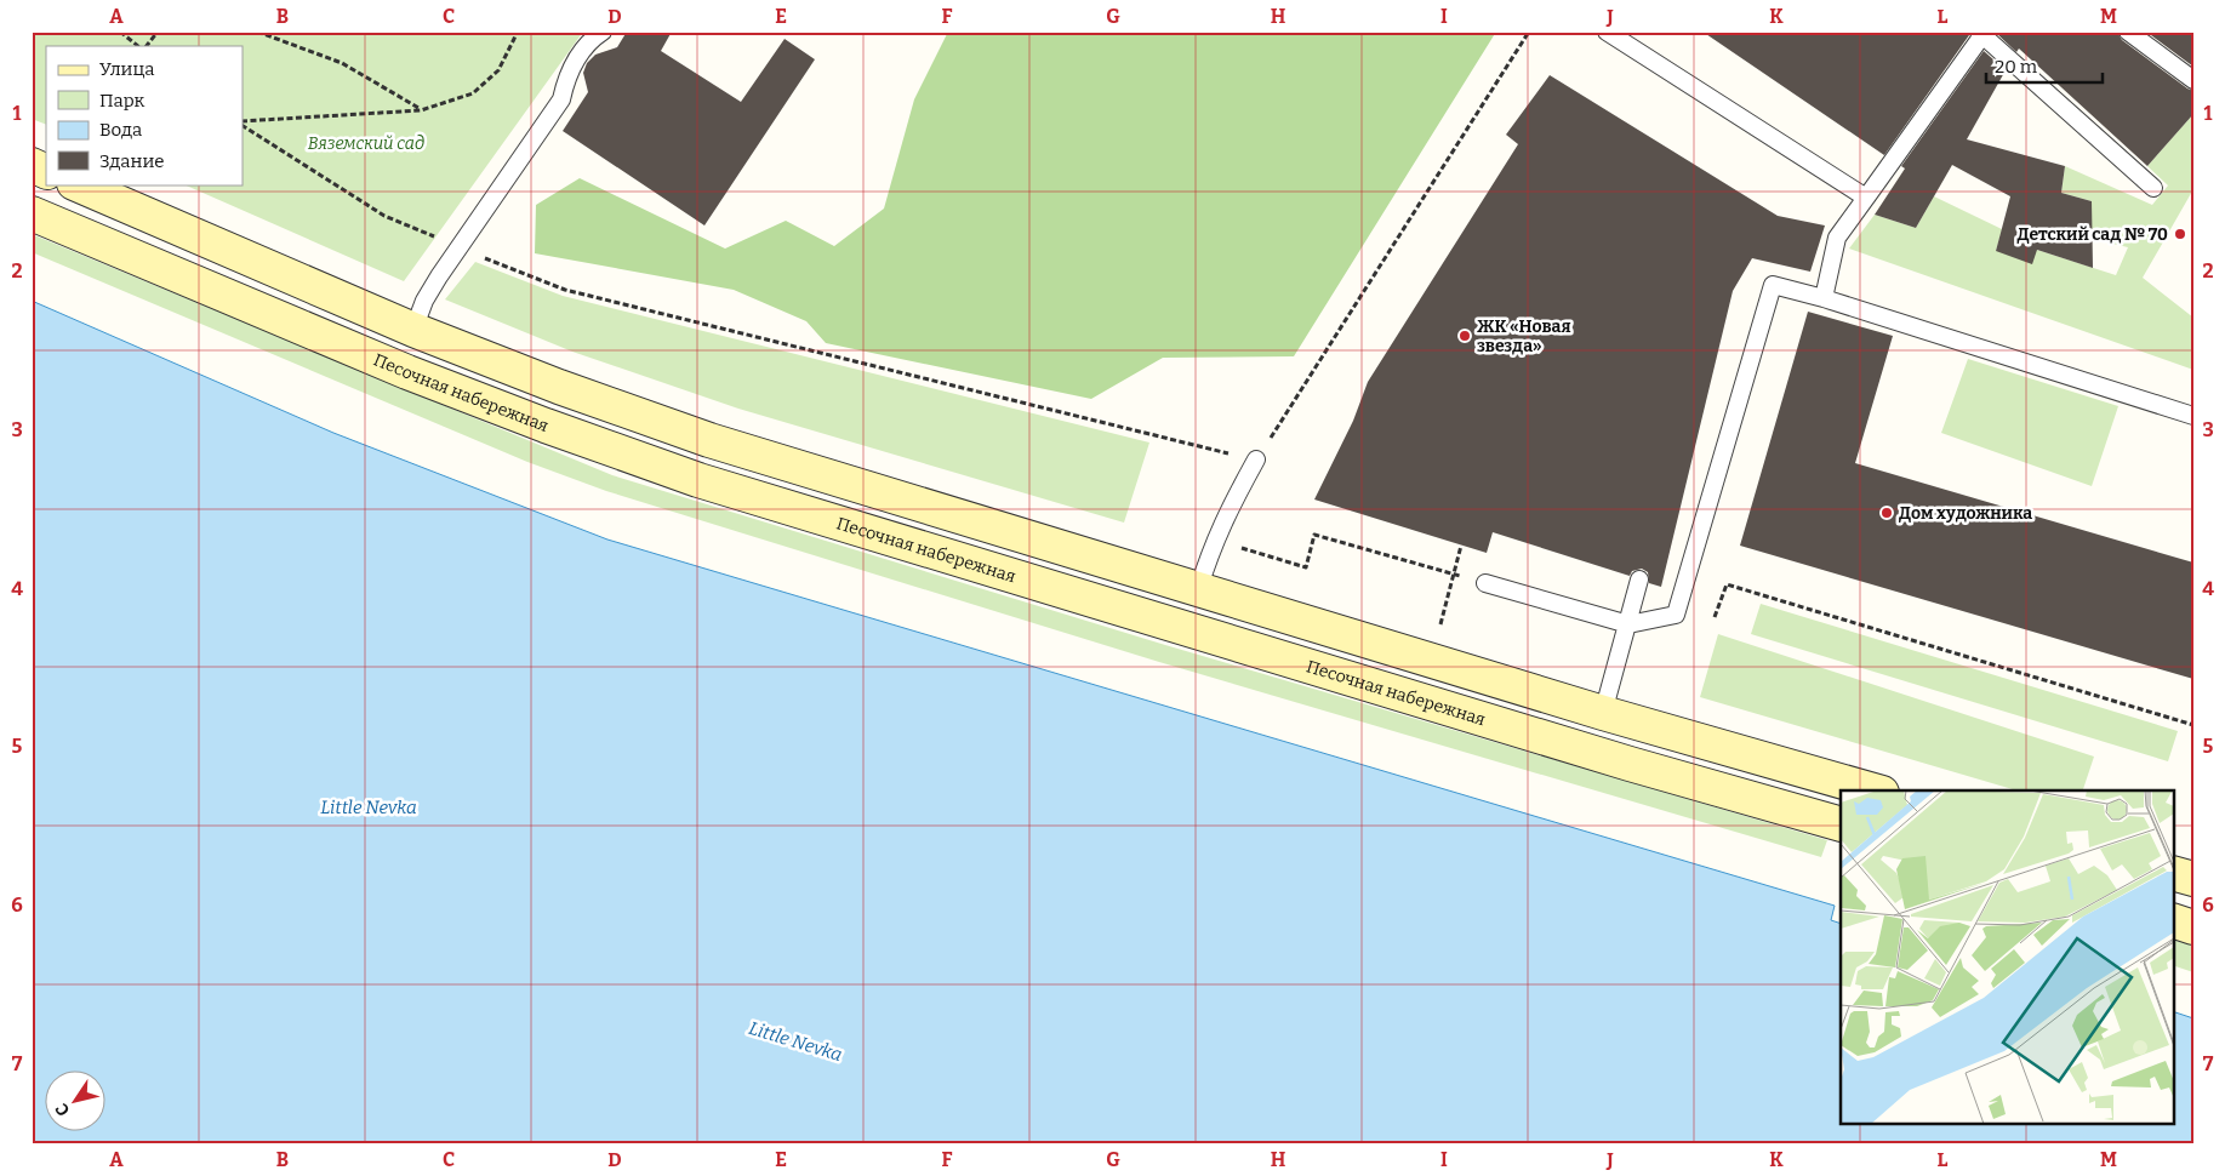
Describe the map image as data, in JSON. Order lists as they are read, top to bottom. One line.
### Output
{"streets":{"main road":["Песочная набережная"]},"water":["Little Nevka"],"parks":["Вяземский сад"],"places":["Детский сад № 70","ЖК «Новая звезда»","Дом художника"],"legend":["Улица","Парк","Вода","Здание"],"scale_bar":"20 m","north":"bottom left","grid":{"columns":["A","B","C","D","E","F","G","H","I","J","K","L","M"],"rows":["1","2","3","4","5","6","7"]}}
